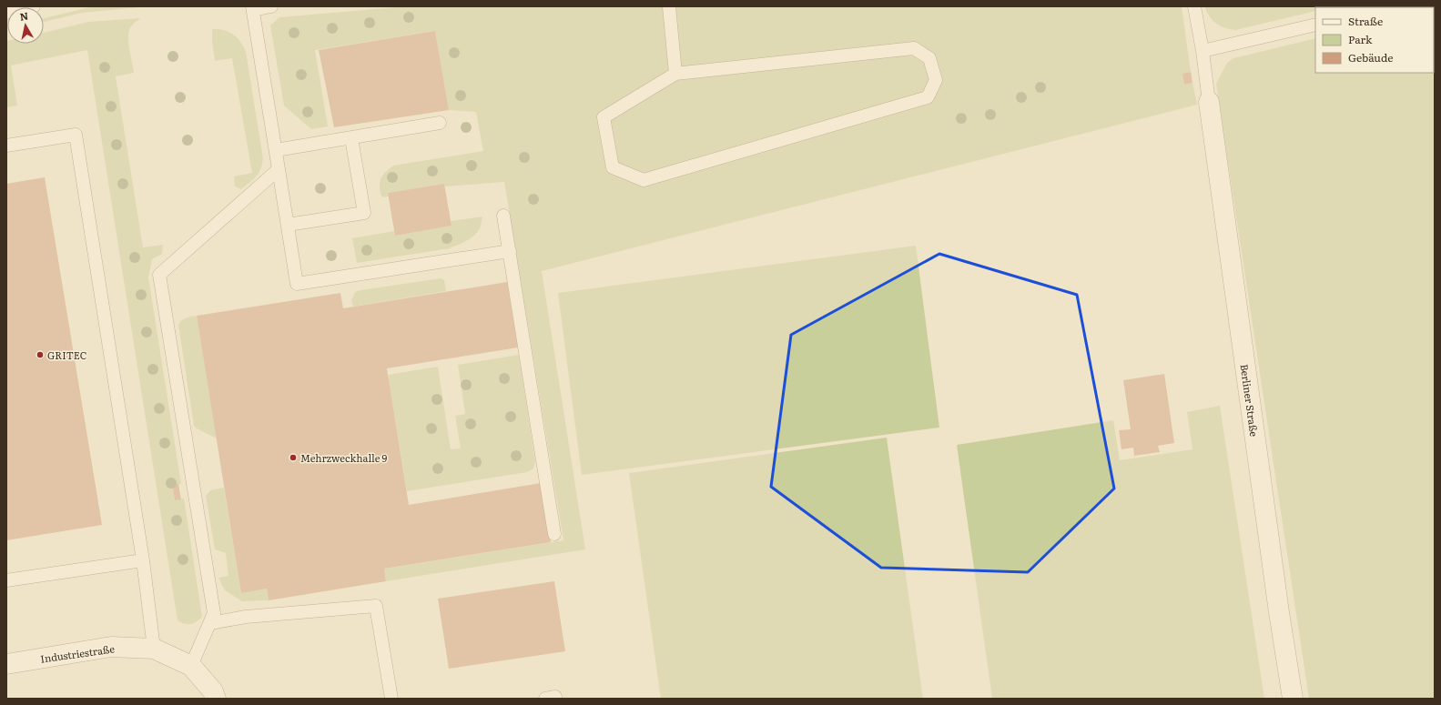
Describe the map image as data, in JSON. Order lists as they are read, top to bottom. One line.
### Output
{"streets":{"street":["Berliner Straße","Industriestraße"]},"places":["GRITEC","Mehrzweckhalle 9"],"legend":["Straße","Park","Gebäude"],"north":"top"}
